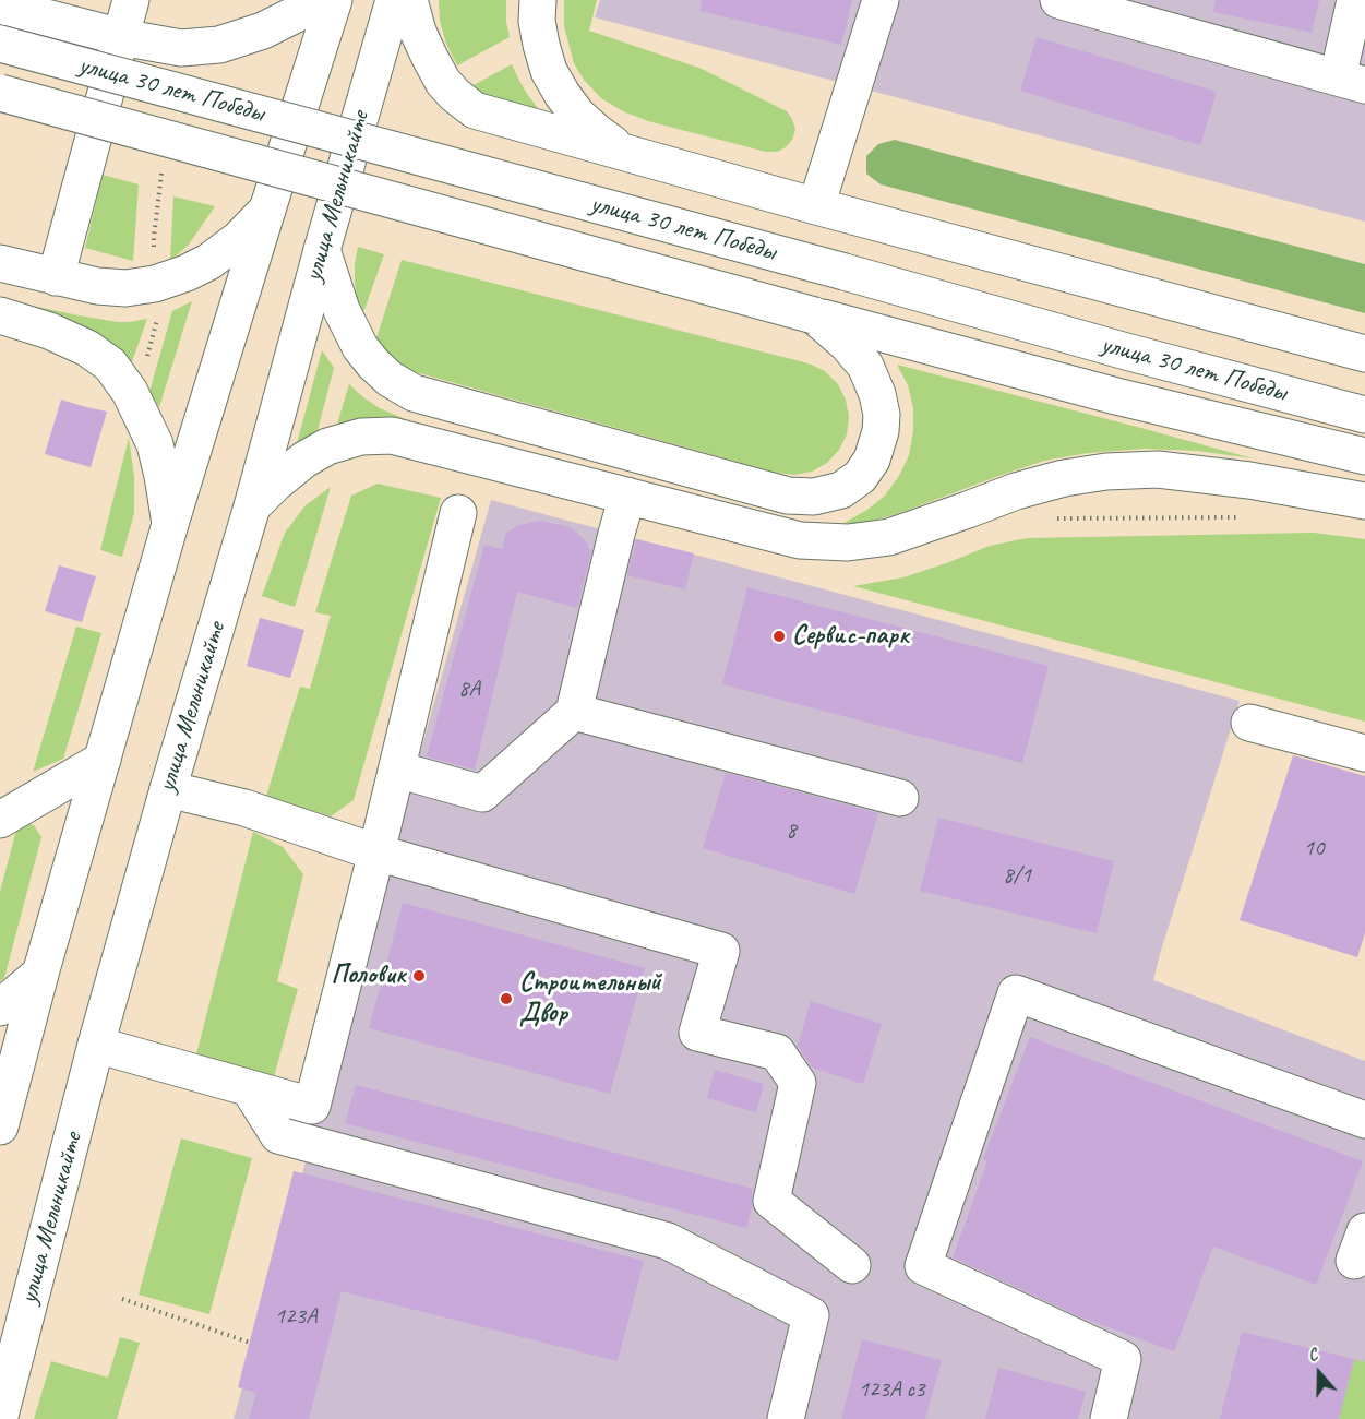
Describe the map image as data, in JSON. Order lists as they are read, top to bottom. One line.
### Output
{"streets":{"street":["улица 30 лет Победы","улица Мельникайте"]},"places":["Сервис-парк","Половик","Строительный Двор"],"house_numbers":["8А","8","10","8/1","123А","123А с3"],"north":"top"}
